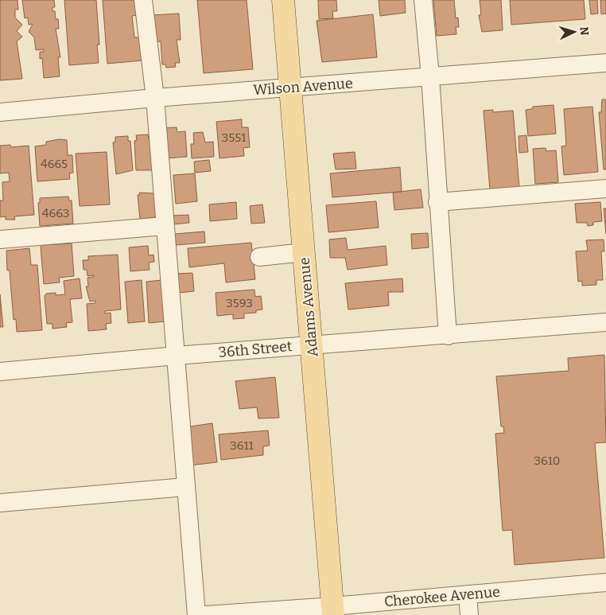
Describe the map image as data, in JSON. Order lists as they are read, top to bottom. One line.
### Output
{"streets":{"main road":["Adams Avenue"],"street":["Wilson Avenue","36th Street","Cherokee Avenue"]},"crossings":[["Wilson Avenue","Adams Avenue"],["Adams Avenue","36th Street"],["Adams Avenue","Cherokee Avenue"]],"house_numbers":["3551","4665","4663","3593","3611","3610"],"north":"right"}
